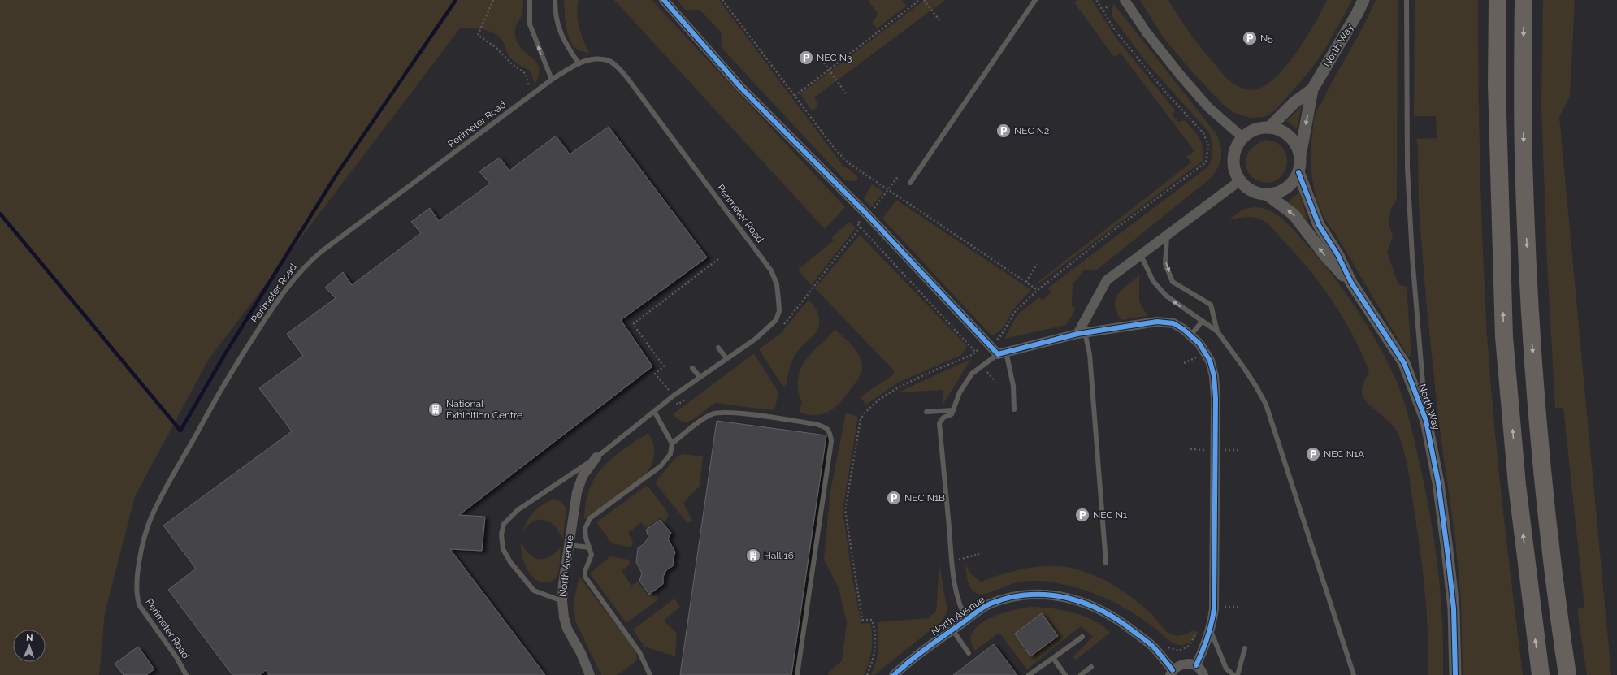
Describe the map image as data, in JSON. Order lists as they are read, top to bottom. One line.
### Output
{"streets":{"street":["North Way","North Avenue"],"lane":["Perimeter Road"]},"crossings":[["Perimeter Road","North Avenue"]],"places":{"parking":["N5","NEC N3","NEC N2","NEC N1A","NEC N1B","NEC N1"],"building":["National Exhibition Centre","Hall 16"]},"north":"top"}
